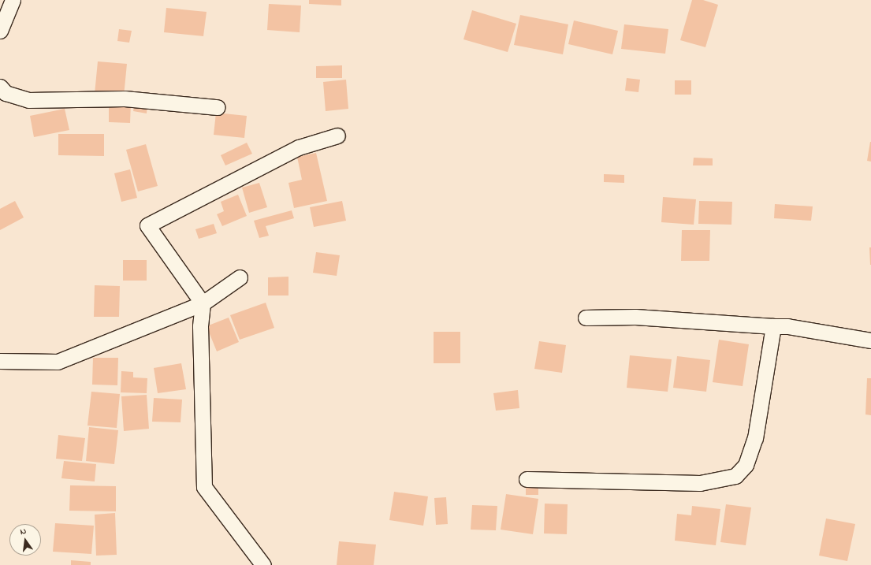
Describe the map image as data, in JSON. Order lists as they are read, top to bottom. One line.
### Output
{"north":"top"}
